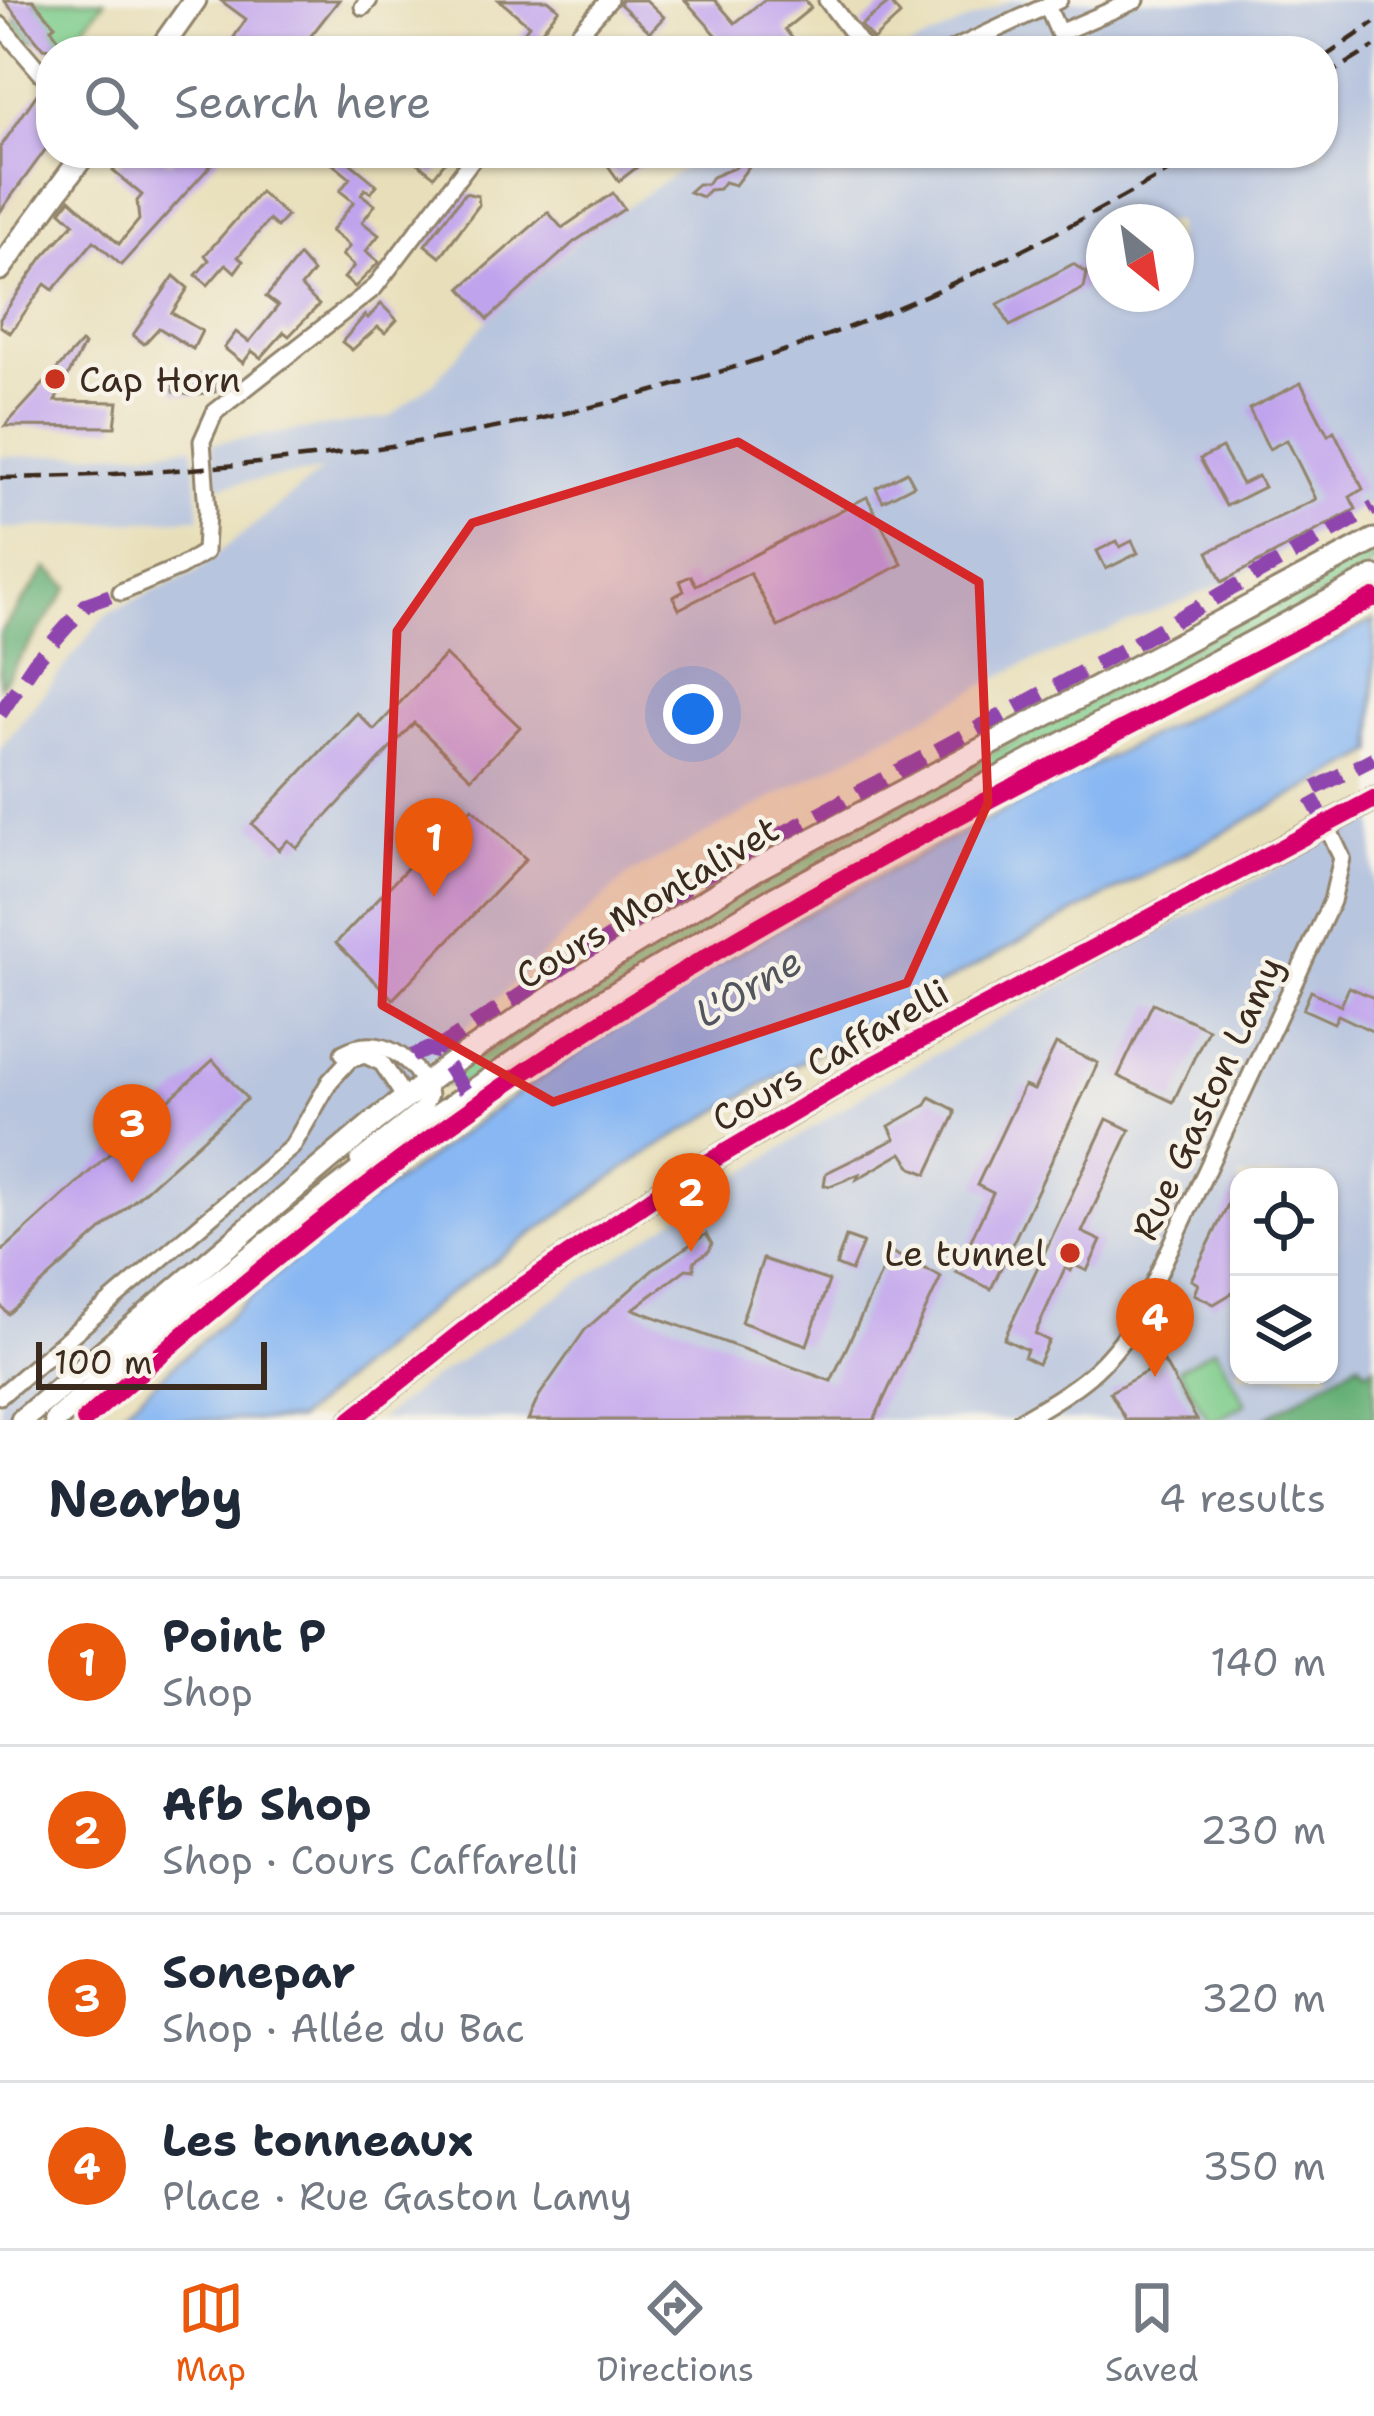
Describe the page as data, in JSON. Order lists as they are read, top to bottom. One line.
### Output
{"streets":{"main road":["Cours Montalivet","Cours Caffarelli"],"street":["Rue Gaston Lamy"]},"crossings":[["Cours Caffarelli","Rue Gaston Lamy"]],"water":["L'Orne"],"places":["Cap Horn","Le tunnel"],"scale_bar":"100 m","north":"bottom right","page":{"search":"Search here","pins":["1","3","2","4"],"scale":"100 m","heading":["Nearby","4 results"],"list":[{"mark":"1","name":"Point P","note":"Shop","value":"140 m"},{"mark":"2","name":"Afb Shop","note":"Shop · Cours Caffarelli","value":"230 m"},{"mark":"3","name":"Sonepar","note":"Shop · Allée du Bac","value":"320 m"},{"mark":"4","name":"Les tonneaux","note":"Place · Rue Gaston Lamy","value":"350 m"}],"nav":["Map","Directions","Saved"]}}
